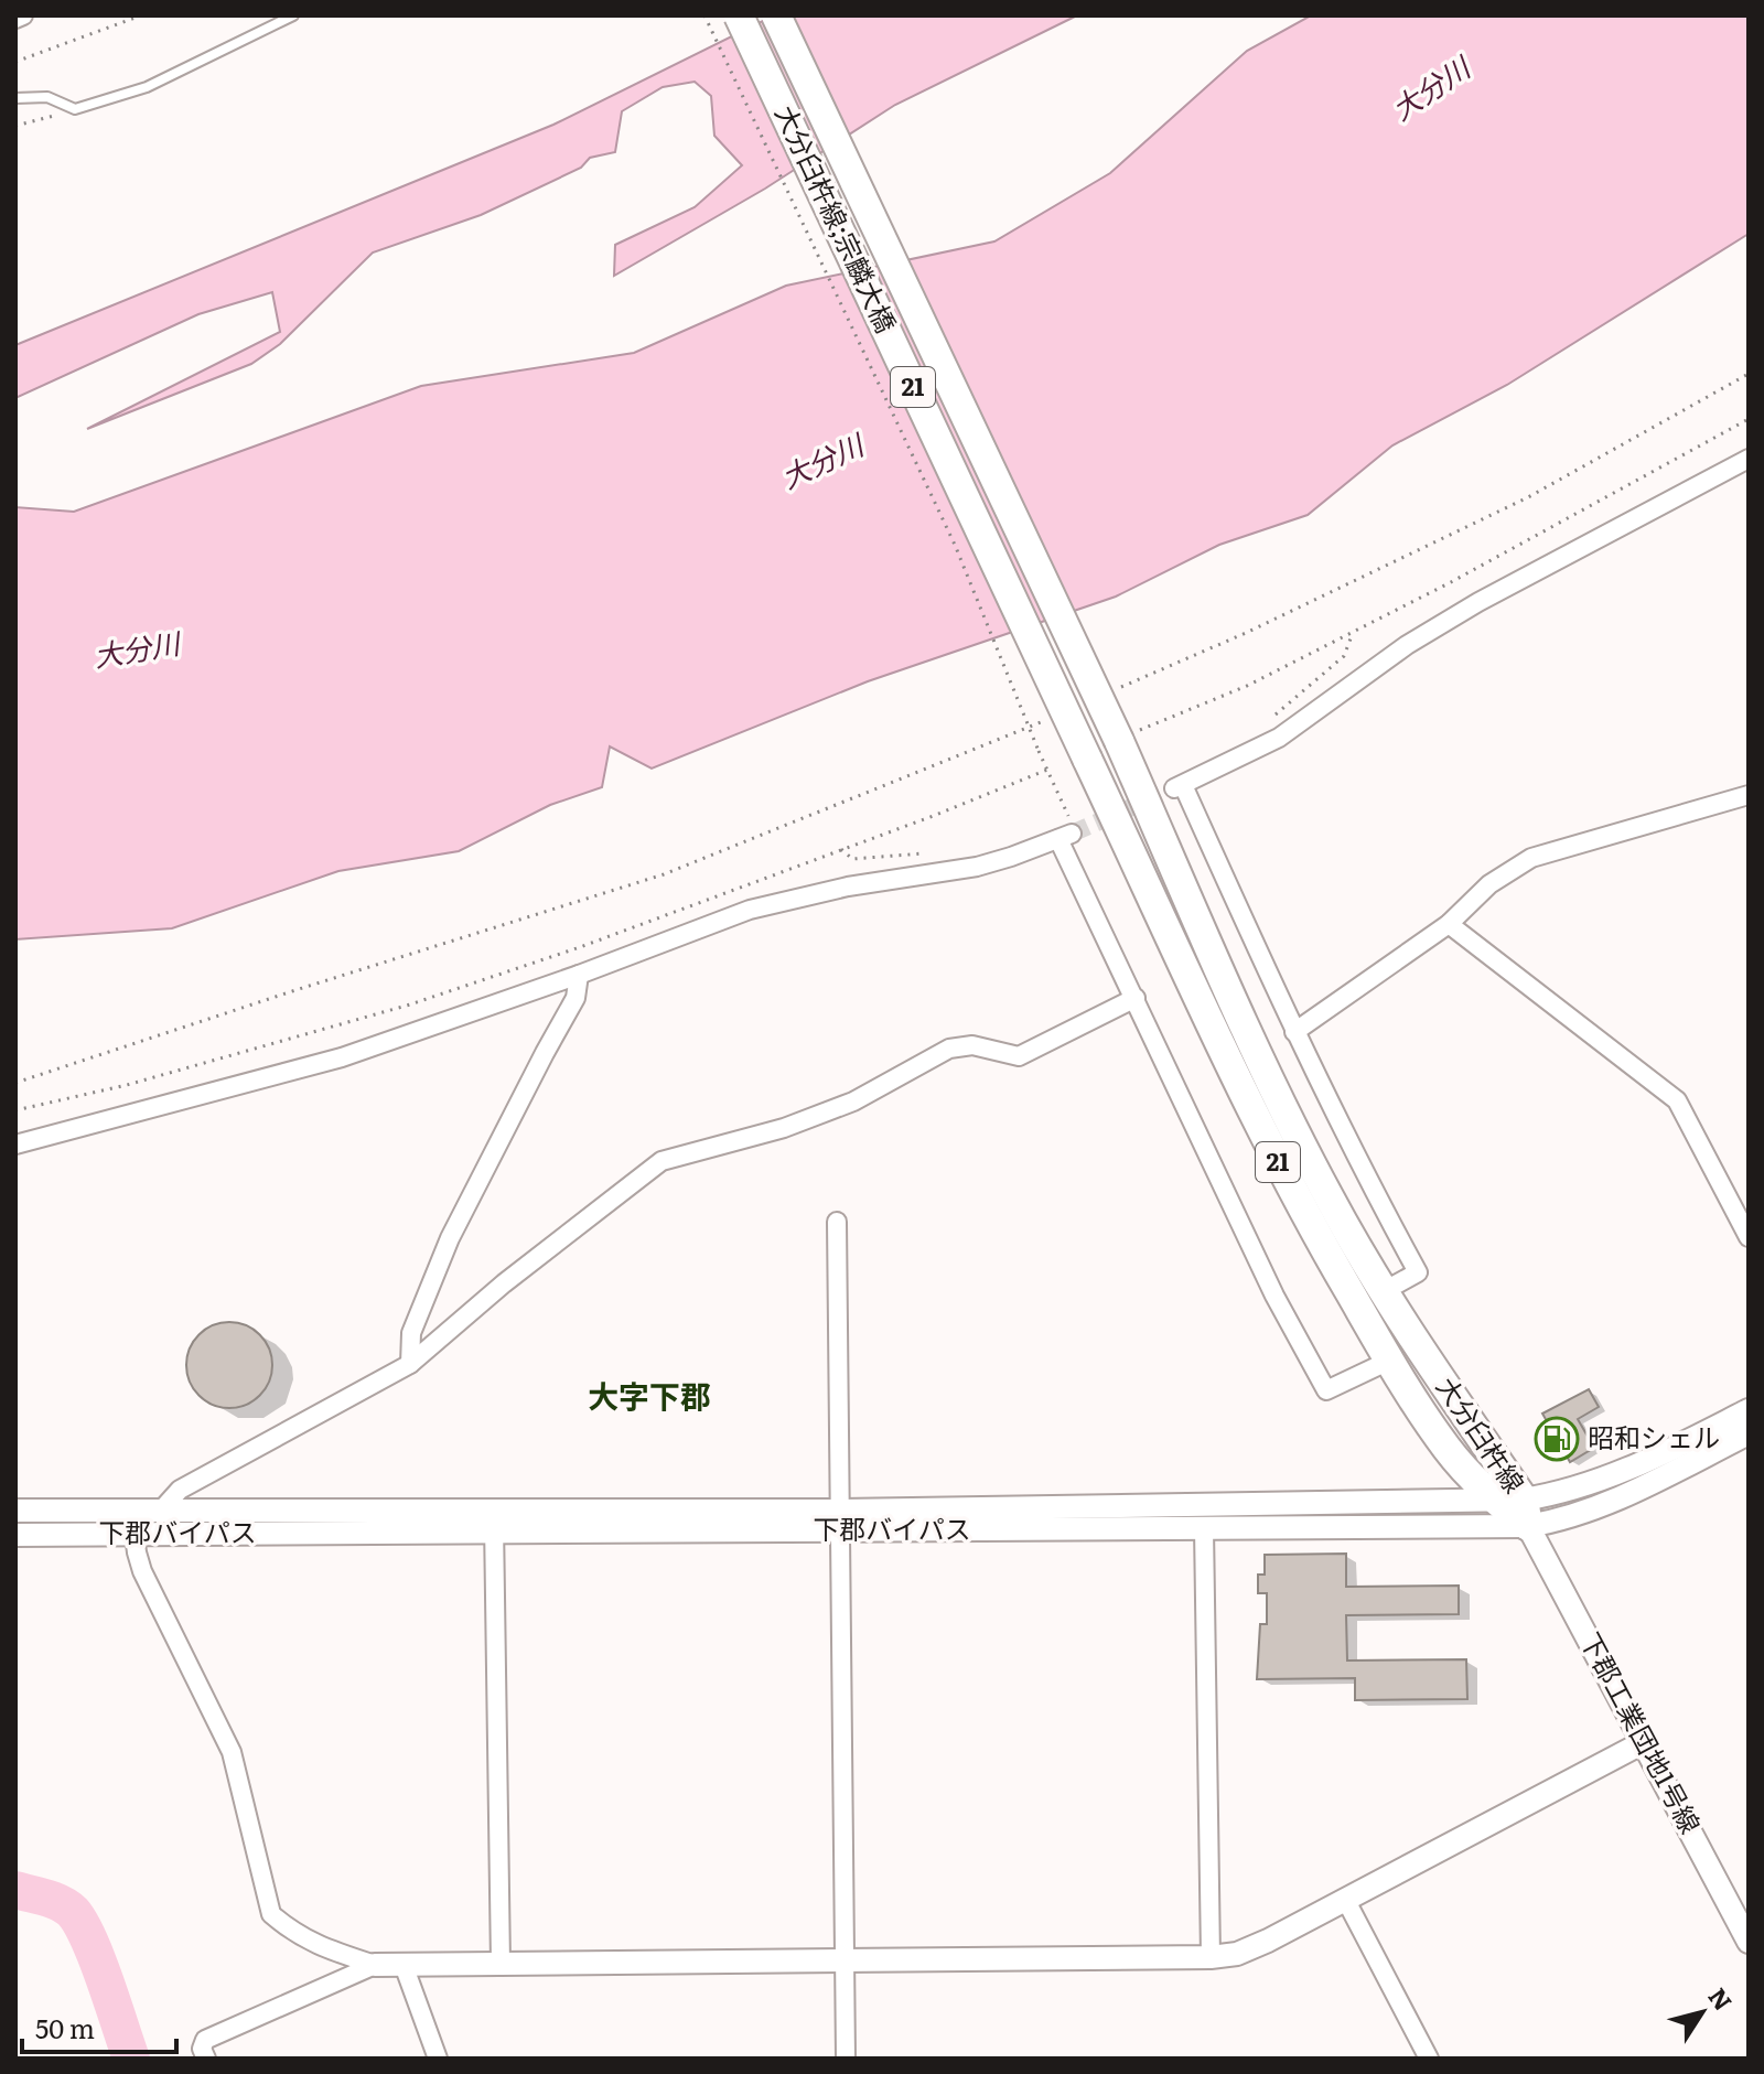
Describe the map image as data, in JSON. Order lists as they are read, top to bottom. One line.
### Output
{"streets":{"main road":["大分臼杵線;宗麟大橋","21","大分臼杵線"],"street":["下郡バイパス","下郡工業団地1号線"]},"crossings":[["大分臼杵線;宗麟大橋","大分臼杵線"],["大分臼杵線","下郡バイパス"],["大分臼杵線","下郡工業団地1号線"],["下郡バイパス","下郡工業団地1号線"]],"districts":["大字下郡"],"water":["大分川"],"places":{"fuel station":["昭和シェル"]},"scale_bar":"50 m","north":"top right"}
